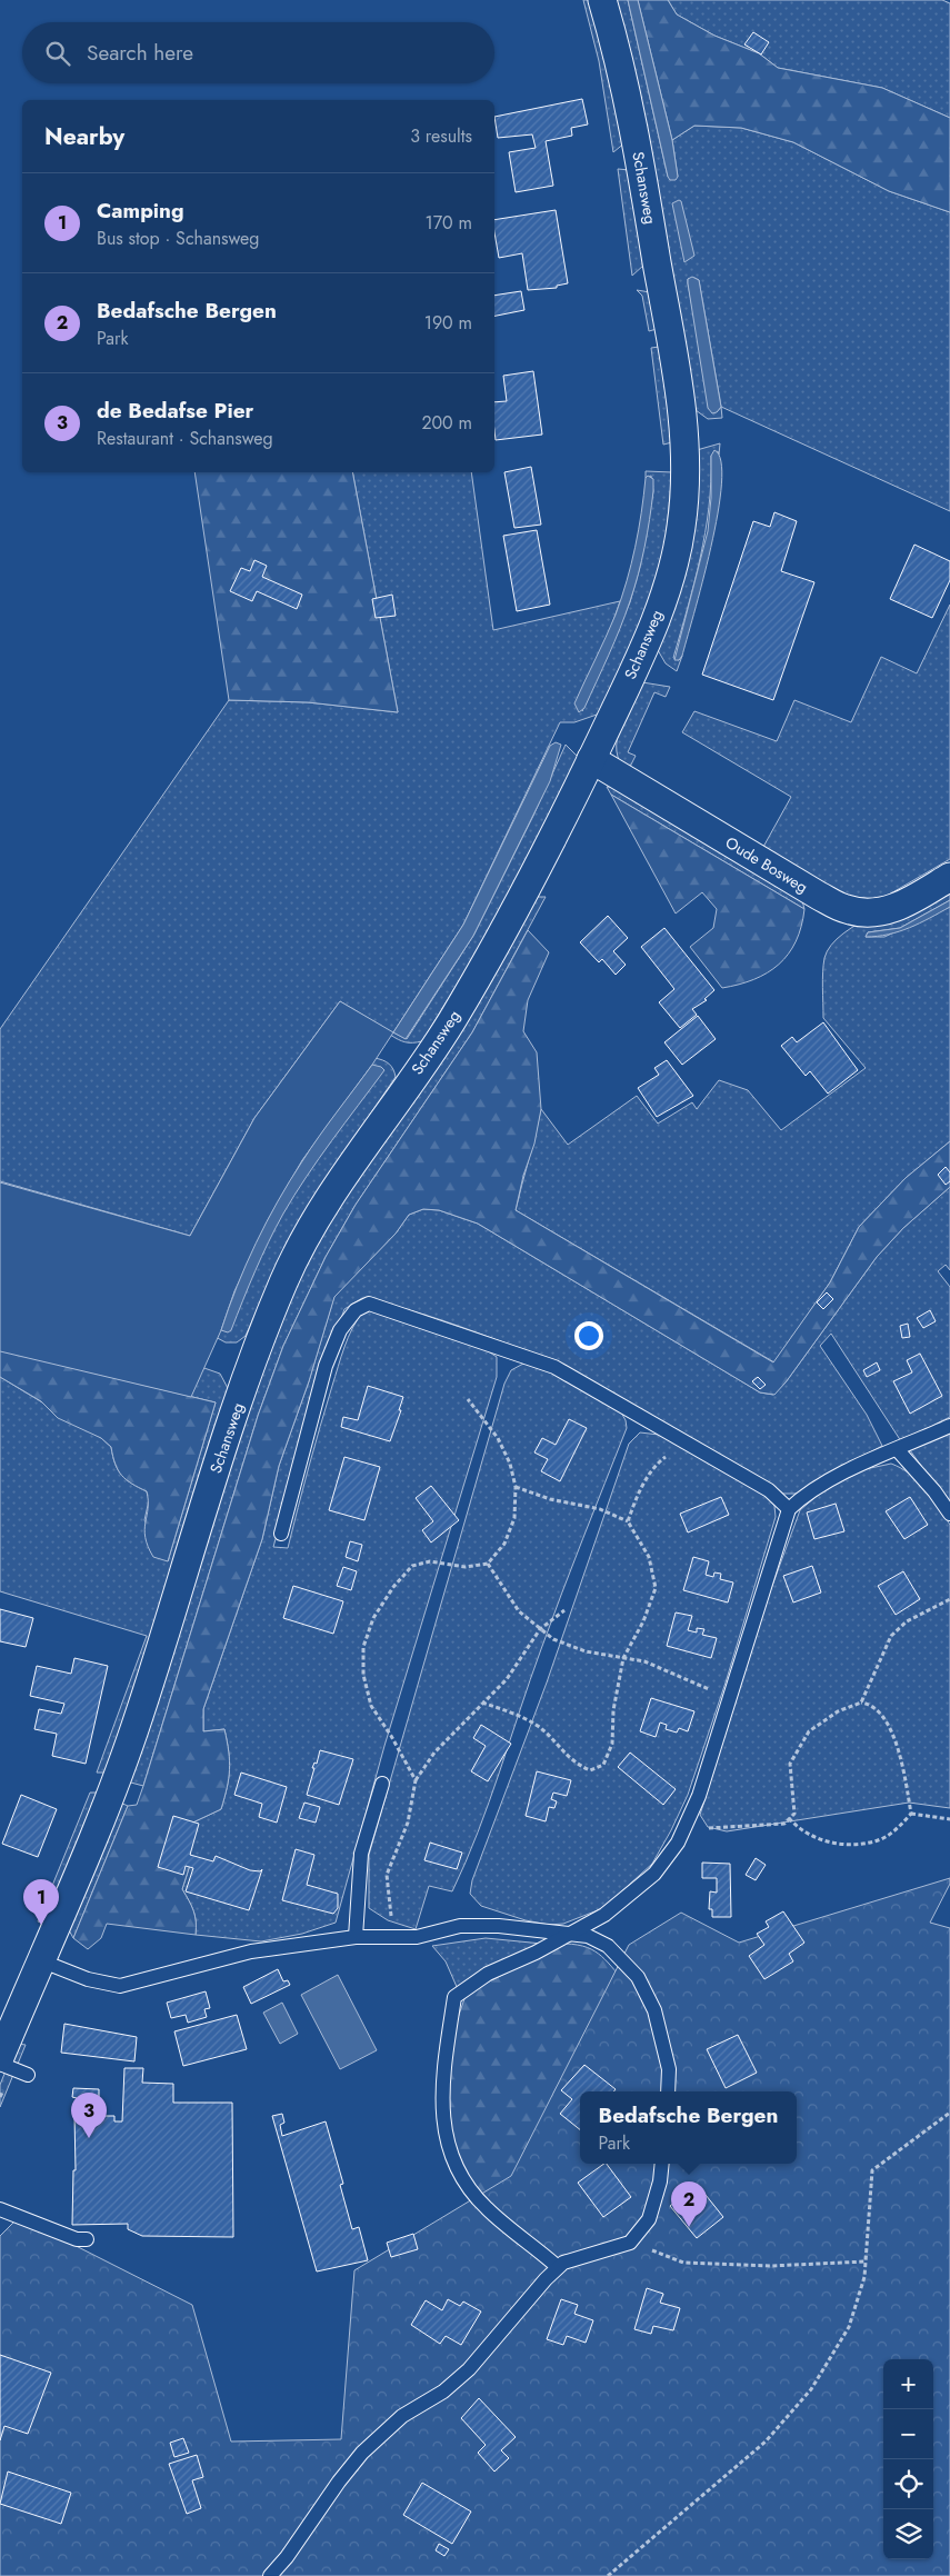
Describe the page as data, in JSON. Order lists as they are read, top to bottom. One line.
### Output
{"streets":{"street":["Schansweg","Oude Bosweg"]},"crossings":[["Schansweg","Oude Bosweg"]],"page":{"search":"Search here","heading":["Nearby","3 results"],"list":[{"mark":"1","name":"Camping","note":"Bus stop · Schansweg","value":"170 m"},{"mark":"2","name":"Bedafsche Bergen","note":"Park","value":"190 m"},{"mark":"3","name":"de Bedafse Pier","note":"Restaurant · Schansweg","value":"200 m"}],"pins":["1","3","2"],"popup":["Bedafsche Bergen","Park"],"map_buttons":["+","−"]}}
